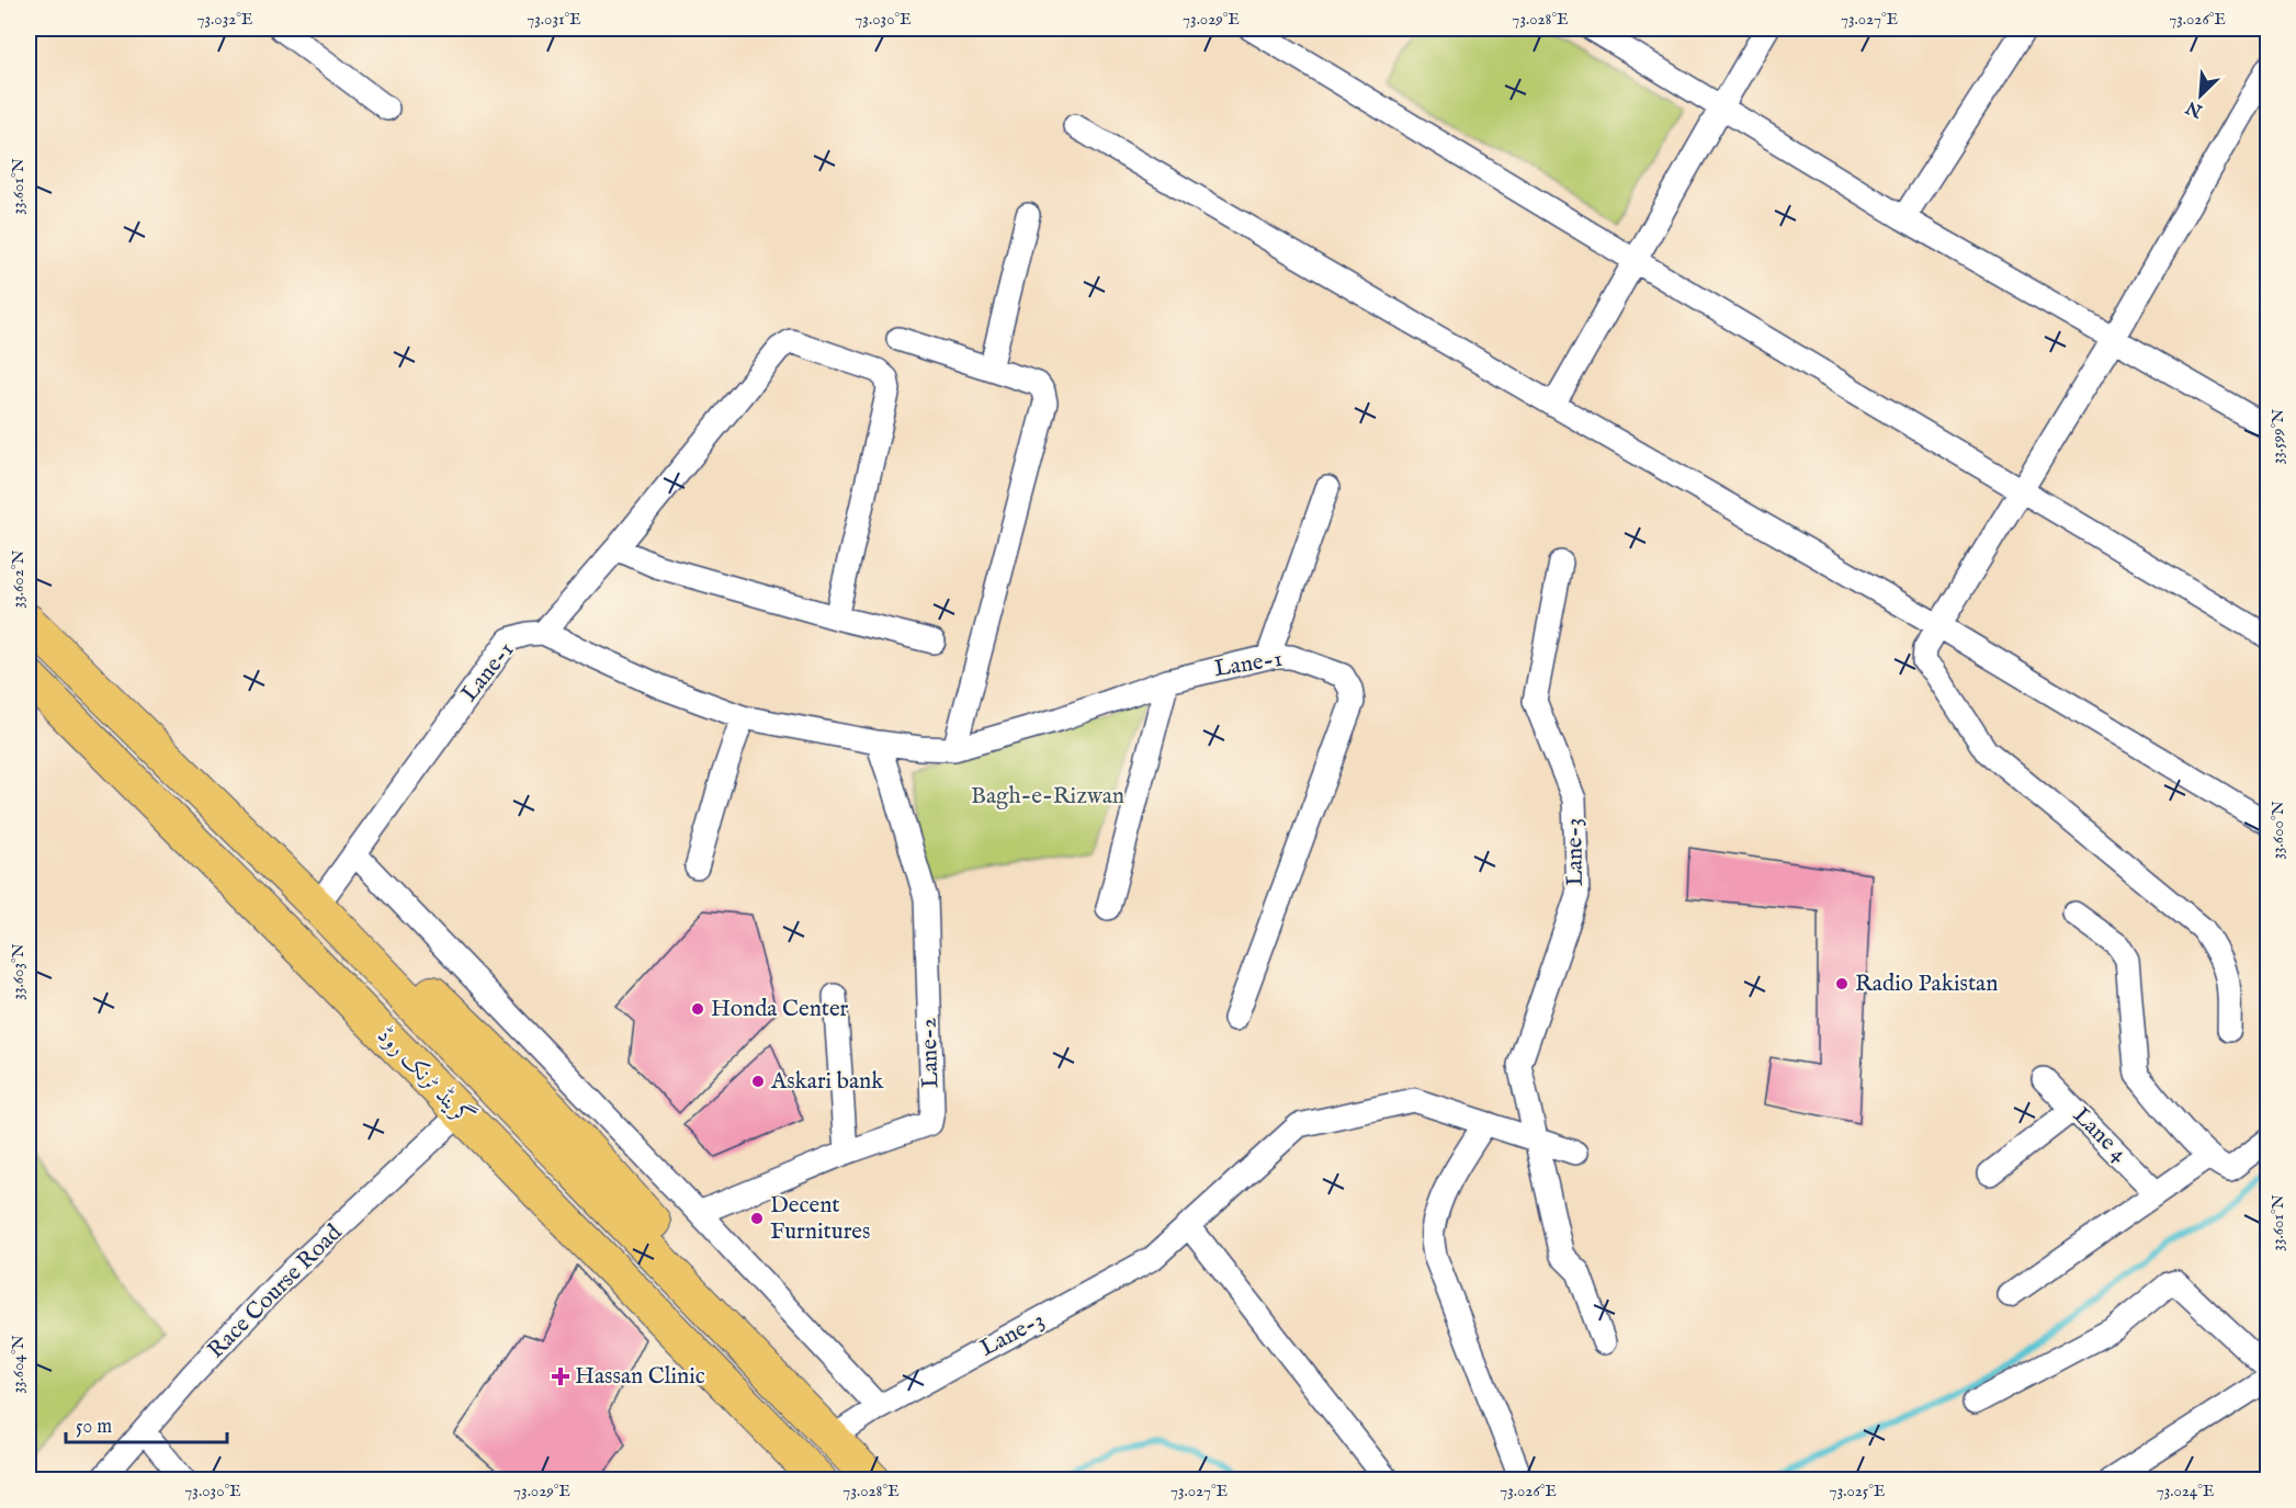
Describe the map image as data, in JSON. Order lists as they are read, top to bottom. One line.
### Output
{"streets":{"highway":["گرینڈ ٹرنک روڈ"],"street":["Lane-1","Lane-3","Lane-2","Lane 4","Race Course Road"]},"crossings":[["Lane-1","Lane-2"],["Lane-1","گرینڈ ٹرنک روڈ"],["Lane-3","گرینڈ ٹرنک روڈ"],["گرینڈ ٹرنک روڈ","Race Course Road"]],"parks":["Bagh-e-Rizwan"],"places":{"other":["Radio Pakistan","Honda Center","Askari bank","Decent Furnitures"],"health":["Hassan Clinic"]},"scale_bar":"50 m","north":"bottom left","coordinates":["73.032°E","73.031°E","73.030°E","73.029°E","73.028°E","73.027°E","73.026°E","33.601°N","33.599°N","33.602°N","33.600°N","33.603°N","33.604°N","73.025°E","73.024°E"]}
